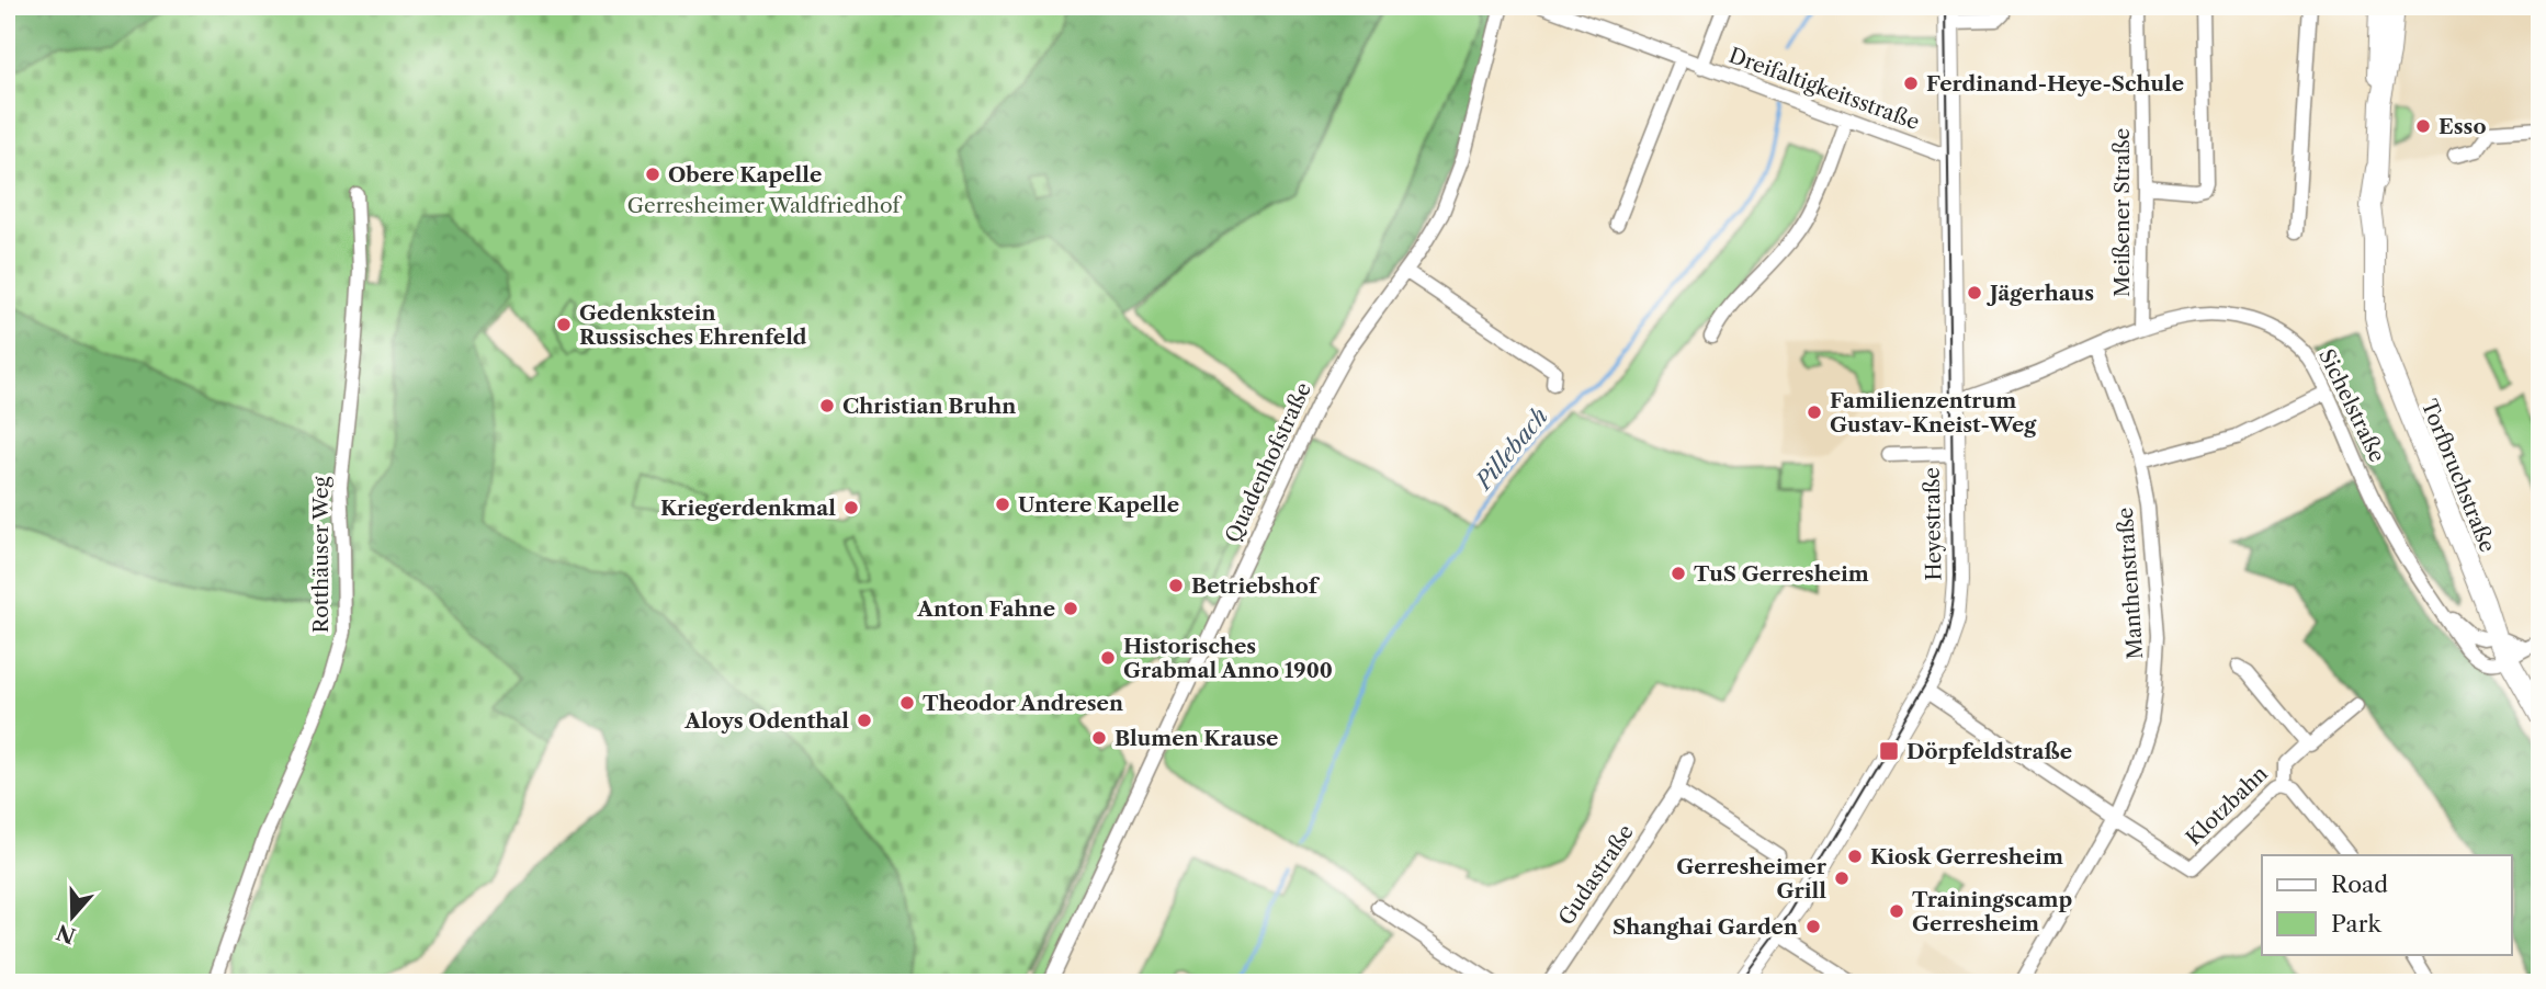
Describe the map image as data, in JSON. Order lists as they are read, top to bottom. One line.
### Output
{"streets":{"street":["Dreifaltigkeitsstraße","Meißener Straße","Sichelstraße","Quadenhofstraße","Torfbruchstraße","Heyestraße","Rotthäuser Weg","Manthenstraße","Klotzbahn","Gudastraße"]},"crossings":[["Dreifaltigkeitsstraße","Heyestraße"],["Meißener Straße","Sichelstraße"],["Sichelstraße","Torfbruchstraße"],["Sichelstraße","Heyestraße"],["Sichelstraße","Manthenstraße"],["Manthenstraße","Klotzbahn"]],"water":["Pillebach"],"parks":["Gerresheimer Waldfriedhof"],"places":{"other":["Ferdinand-Heye-Schule","Esso","Obere Kapelle","Jägerhaus","Gedenkstein Russisches Ehrenfeld","Christian Bruhn","Familienzentrum Gustav-Kneist-Weg","Untere Kapelle","Kriegerdenkmal","TuS Gerresheim","Betriebshof","Anton Fahne","Historisches Grabmal Anno 1900","Theodor Andresen","Aloys Odenthal","Blumen Krause","Kiosk Gerresheim","Gerresheimer Grill","Trainingscamp Gerresheim","Shanghai Garden"],"transit":["Dörpfeldstraße"]},"legend":["Road","Park"],"north":"bottom"}
